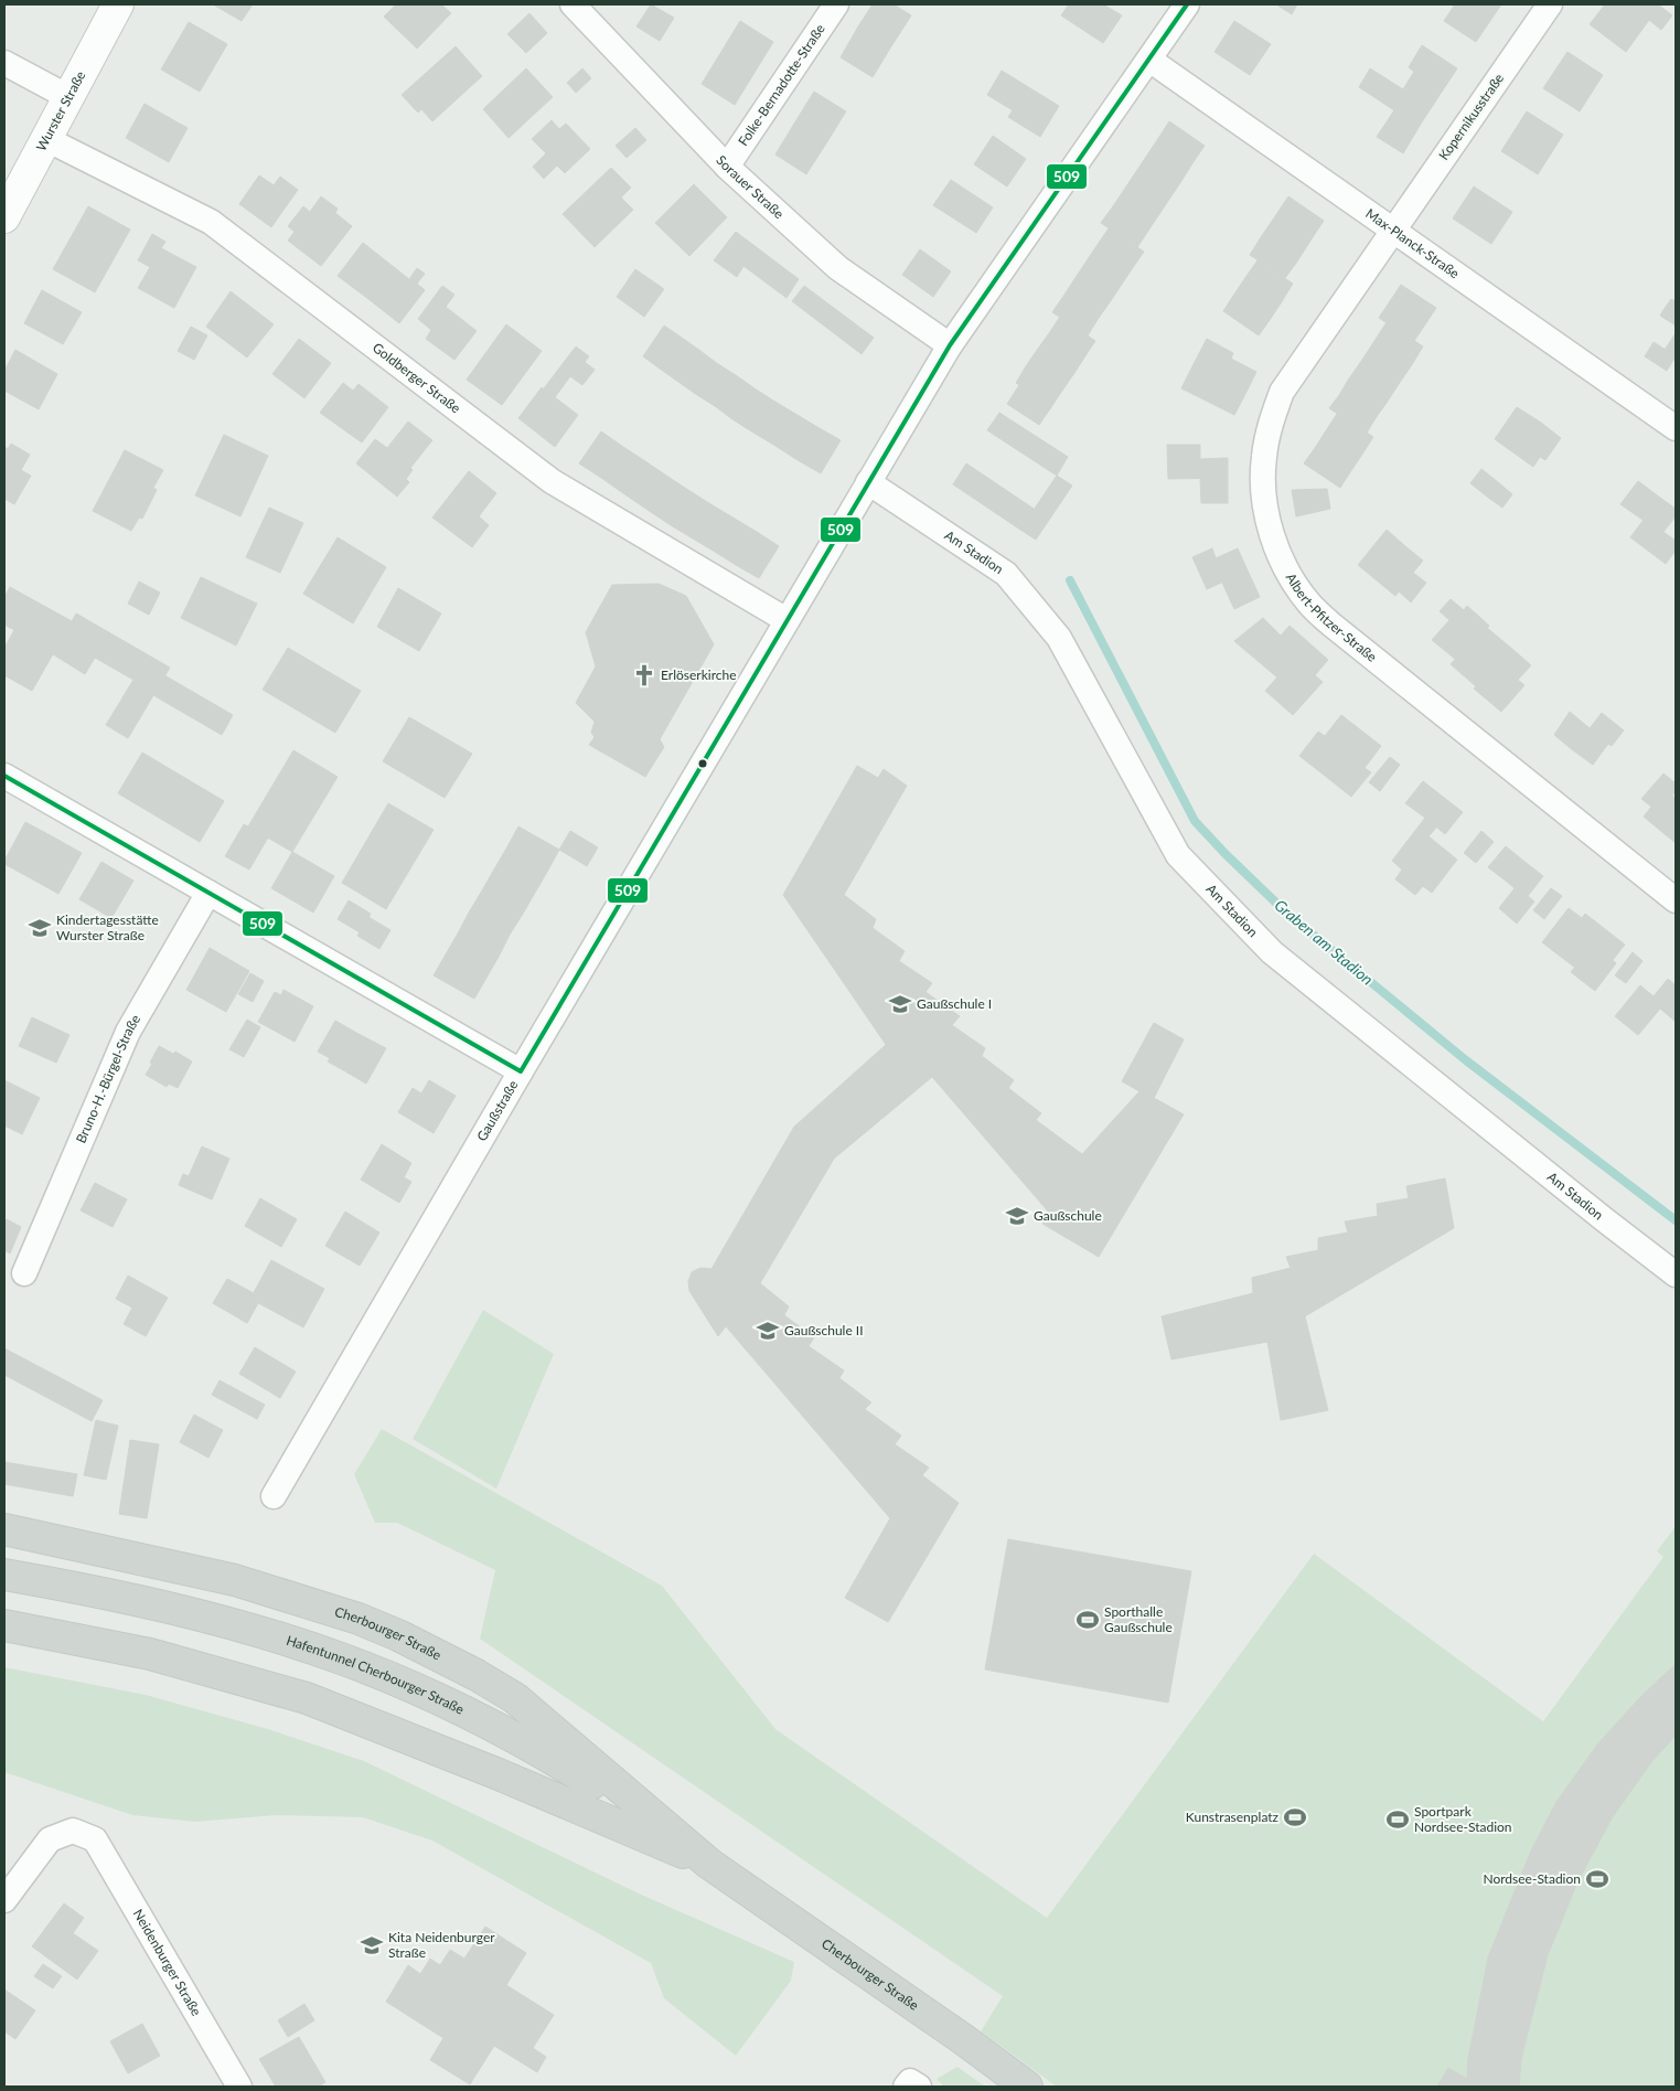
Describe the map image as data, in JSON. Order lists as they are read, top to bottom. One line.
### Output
{"streets":{"main road":["Cherbourger Straße","Hafentunnel Cherbourger Straße"],"street":["Folke-Bernadotte-Straße","Wurster Straße","Kopernikusstraße","Sorauer Straße","Max-Planck-Straße","Goldberger Straße","Am Stadion","Albert-Pfitzer-Straße","Bruno-H.-Bürgel-Straße","Gaußstraße","Neidenburger Straße"]},"crossings":[["Folke-Bernadotte-Straße","Sorauer Straße"],["Wurster Straße","Goldberger Straße"],["Kopernikusstraße","Max-Planck-Straße"],["Kopernikusstraße","Albert-Pfitzer-Straße"],["Sorauer Straße","Gaußstraße"],["Max-Planck-Straße","Albert-Pfitzer-Straße"],["Max-Planck-Straße","Gaußstraße"],["Goldberger Straße","Gaußstraße"],["Am Stadion","Gaußstraße"],["Cherbourger Straße","Hafentunnel Cherbourger Straße"]],"water":["Graben am Stadion"],"places":{"church":["Erlöserkirche"],"school or university":["Kindertagesstätte Wurster Straße","Gaußschule I","Gaußschule","Gaußschule II","Kita Neidenburger Straße"],"sports":["Sporthalle Gaußschule","Kunstrasenplatz","Sportpark Nordsee-Stadion","Nordsee-Stadion"]},"lines":["transit line 509"]}
